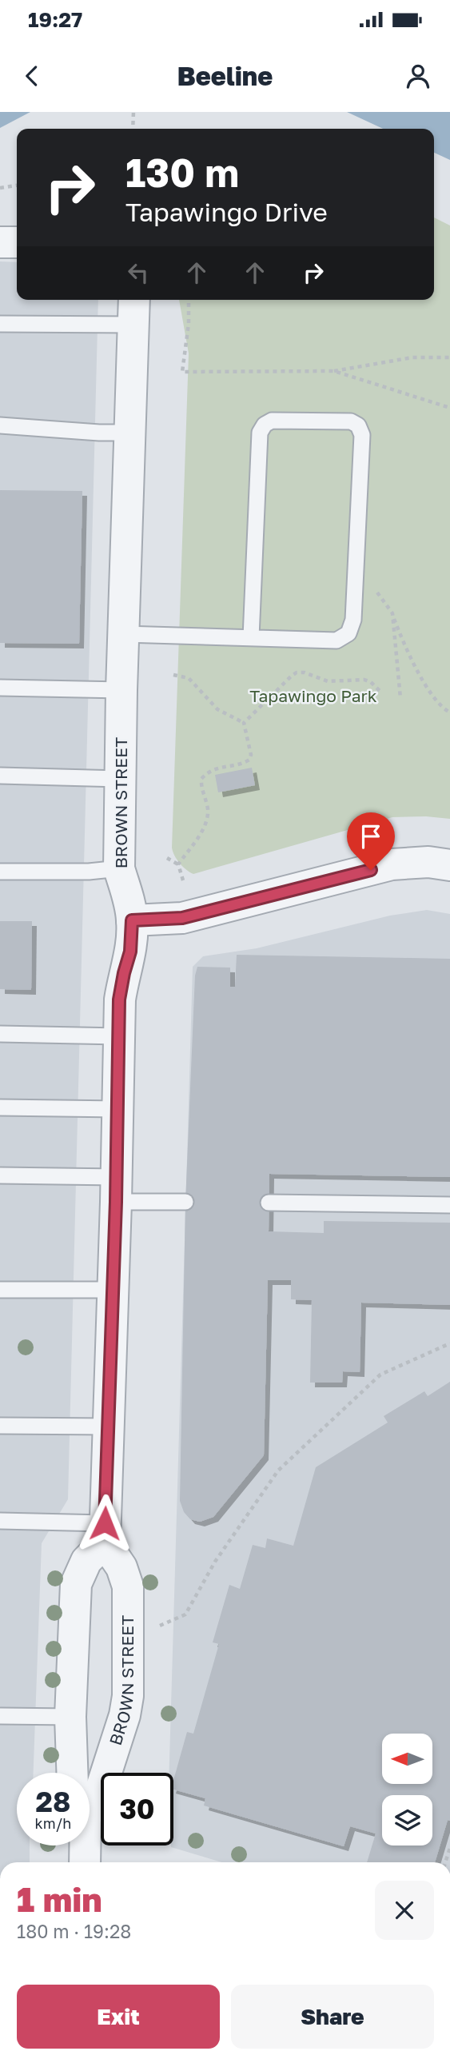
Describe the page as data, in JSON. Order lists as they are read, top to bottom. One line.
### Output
{"streets":{"street":["BROWN STREET"]},"parks":["Tapawingo Park"],"north":"left","page":{"status":"19:27","header":"Beeline","turn":["130 m","Tapawingo Drive"],"speed":"28 km/h","limit":"30","heading":["1 min","180 m · 19:28"],"buttons":["Exit","Share"]}}
